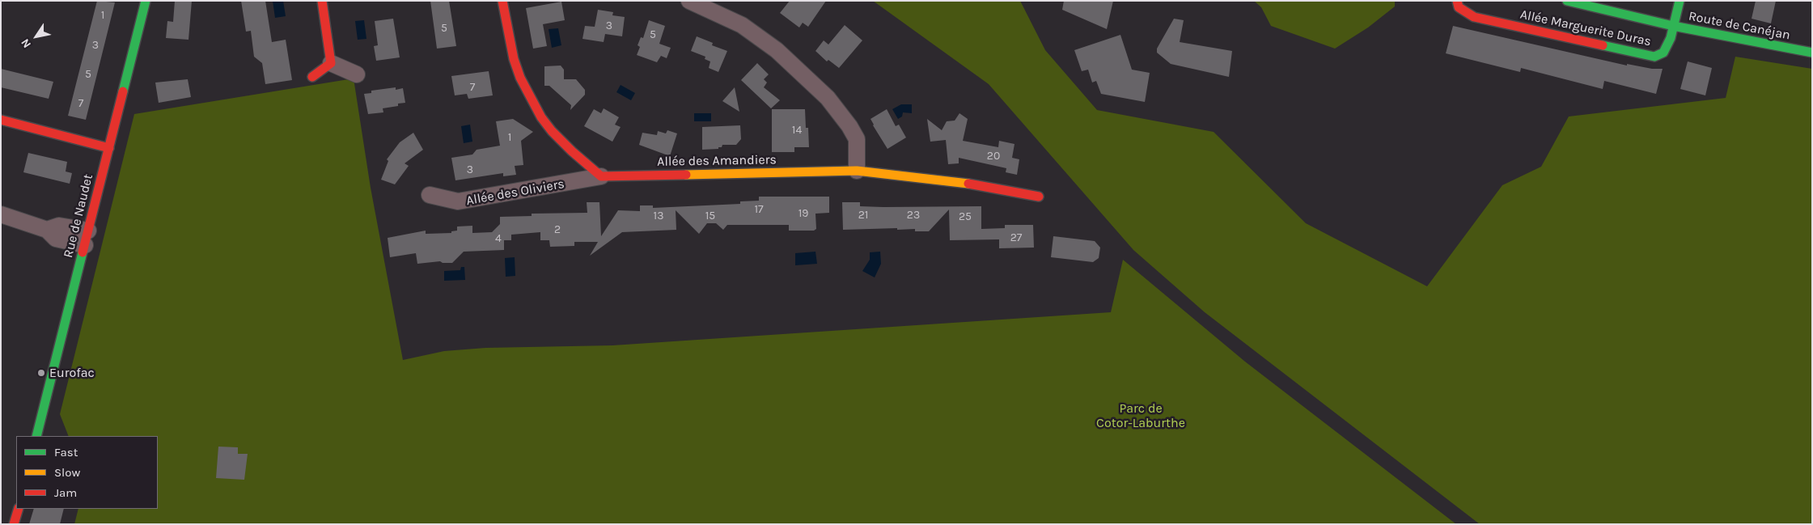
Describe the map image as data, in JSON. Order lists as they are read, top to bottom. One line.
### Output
{"streets":{"street":["Route de Canéjan","Allée Marguerite Duras","Allée des Amandiers","Allée des Oliviers","Rue de Naudet"]},"crossings":[["Route de Canéjan","Allée Marguerite Duras"],["Allée des Amandiers","Allée des Oliviers"]],"parks":["Parc de Cotor-Laburthe"],"places":["Eurofac"],"house_numbers":["1","3","5","5","3","5","7","7","14","1","20","3","17","19","21","23","13","15","25","2","27","4"],"legend":["Fast","Slow","Jam"],"north":"bottom left"}
